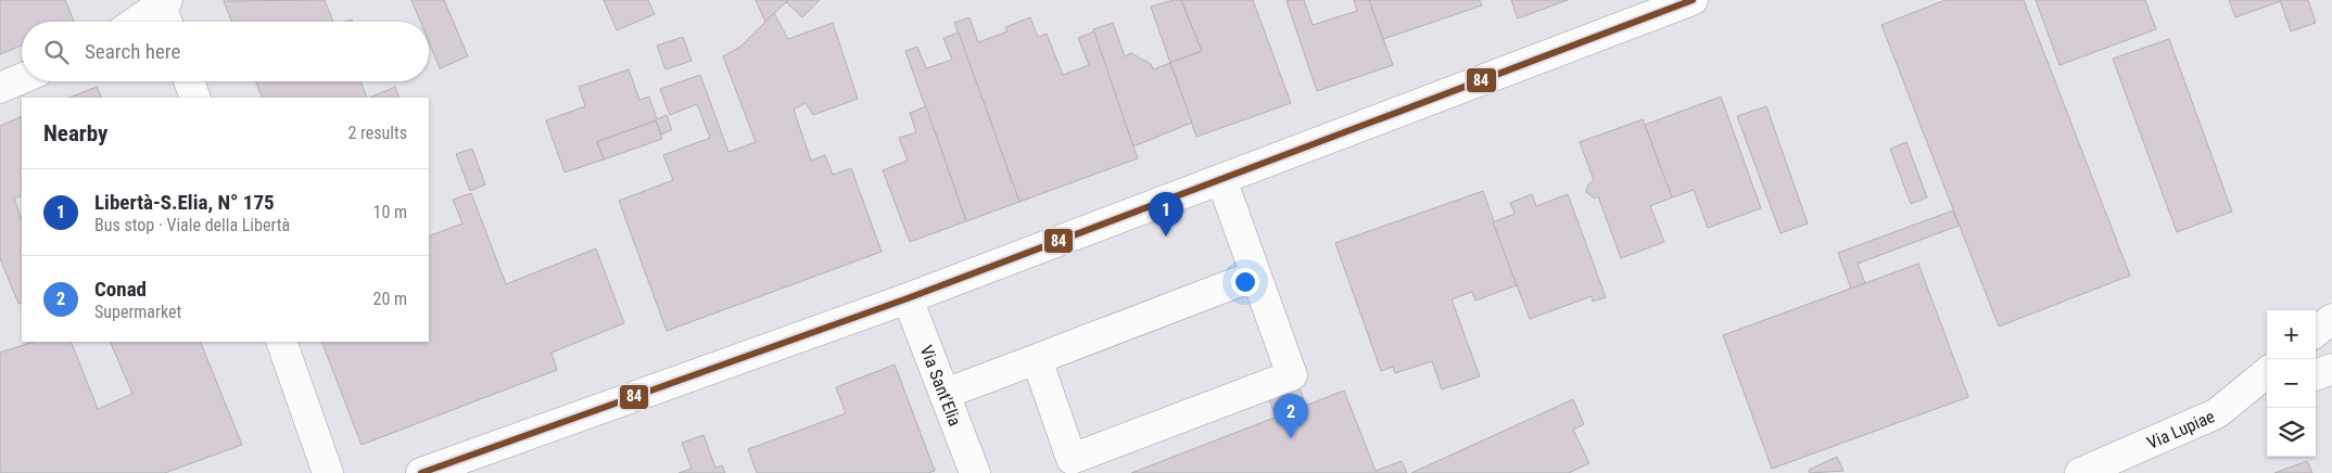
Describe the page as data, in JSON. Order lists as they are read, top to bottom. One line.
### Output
{"streets":{"main road":["Via Sant'Elia","Via Lupiae"]},"lines":["transit line 84"],"page":{"search":"Search here","heading":["Nearby","2 results"],"list":[{"mark":"1","name":"Libertà-S.Elia, N° 175","note":"Bus stop · Viale della Libertà","value":"10 m"},{"mark":"2","name":"Conad","note":"Supermarket","value":"20 m"}],"pins":["1","2"],"map_buttons":["+","−"]}}
